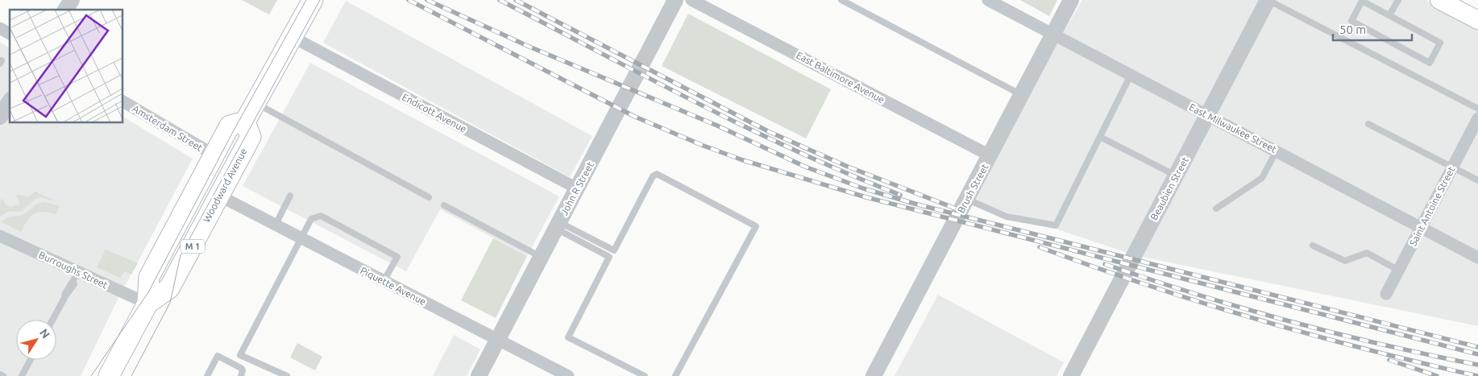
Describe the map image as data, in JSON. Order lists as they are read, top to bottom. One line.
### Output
{"streets":{"main road":["Woodward Avenue","M 1"],"street":["East Baltimore Avenue","Endicott Avenue","Amsterdam Street","East Milwaukee Street","John R Street","Brush Street","Beaubien Street","Saint Antoine Street","Burroughs Street","Piquette Avenue"]},"crossings":[["East Baltimore Avenue","Brush Street"],["Endicott Avenue","John R Street"],["Amsterdam Street","Woodward Avenue"],["East Milwaukee Street","Brush Street"],["East Milwaukee Street","Beaubien Street"],["East Milwaukee Street","Saint Antoine Street"],["Woodward Avenue","Burroughs Street"],["Woodward Avenue","Piquette Avenue"],["John R Street","Piquette Avenue"]],"scale_bar":"50 m","north":"top right"}
